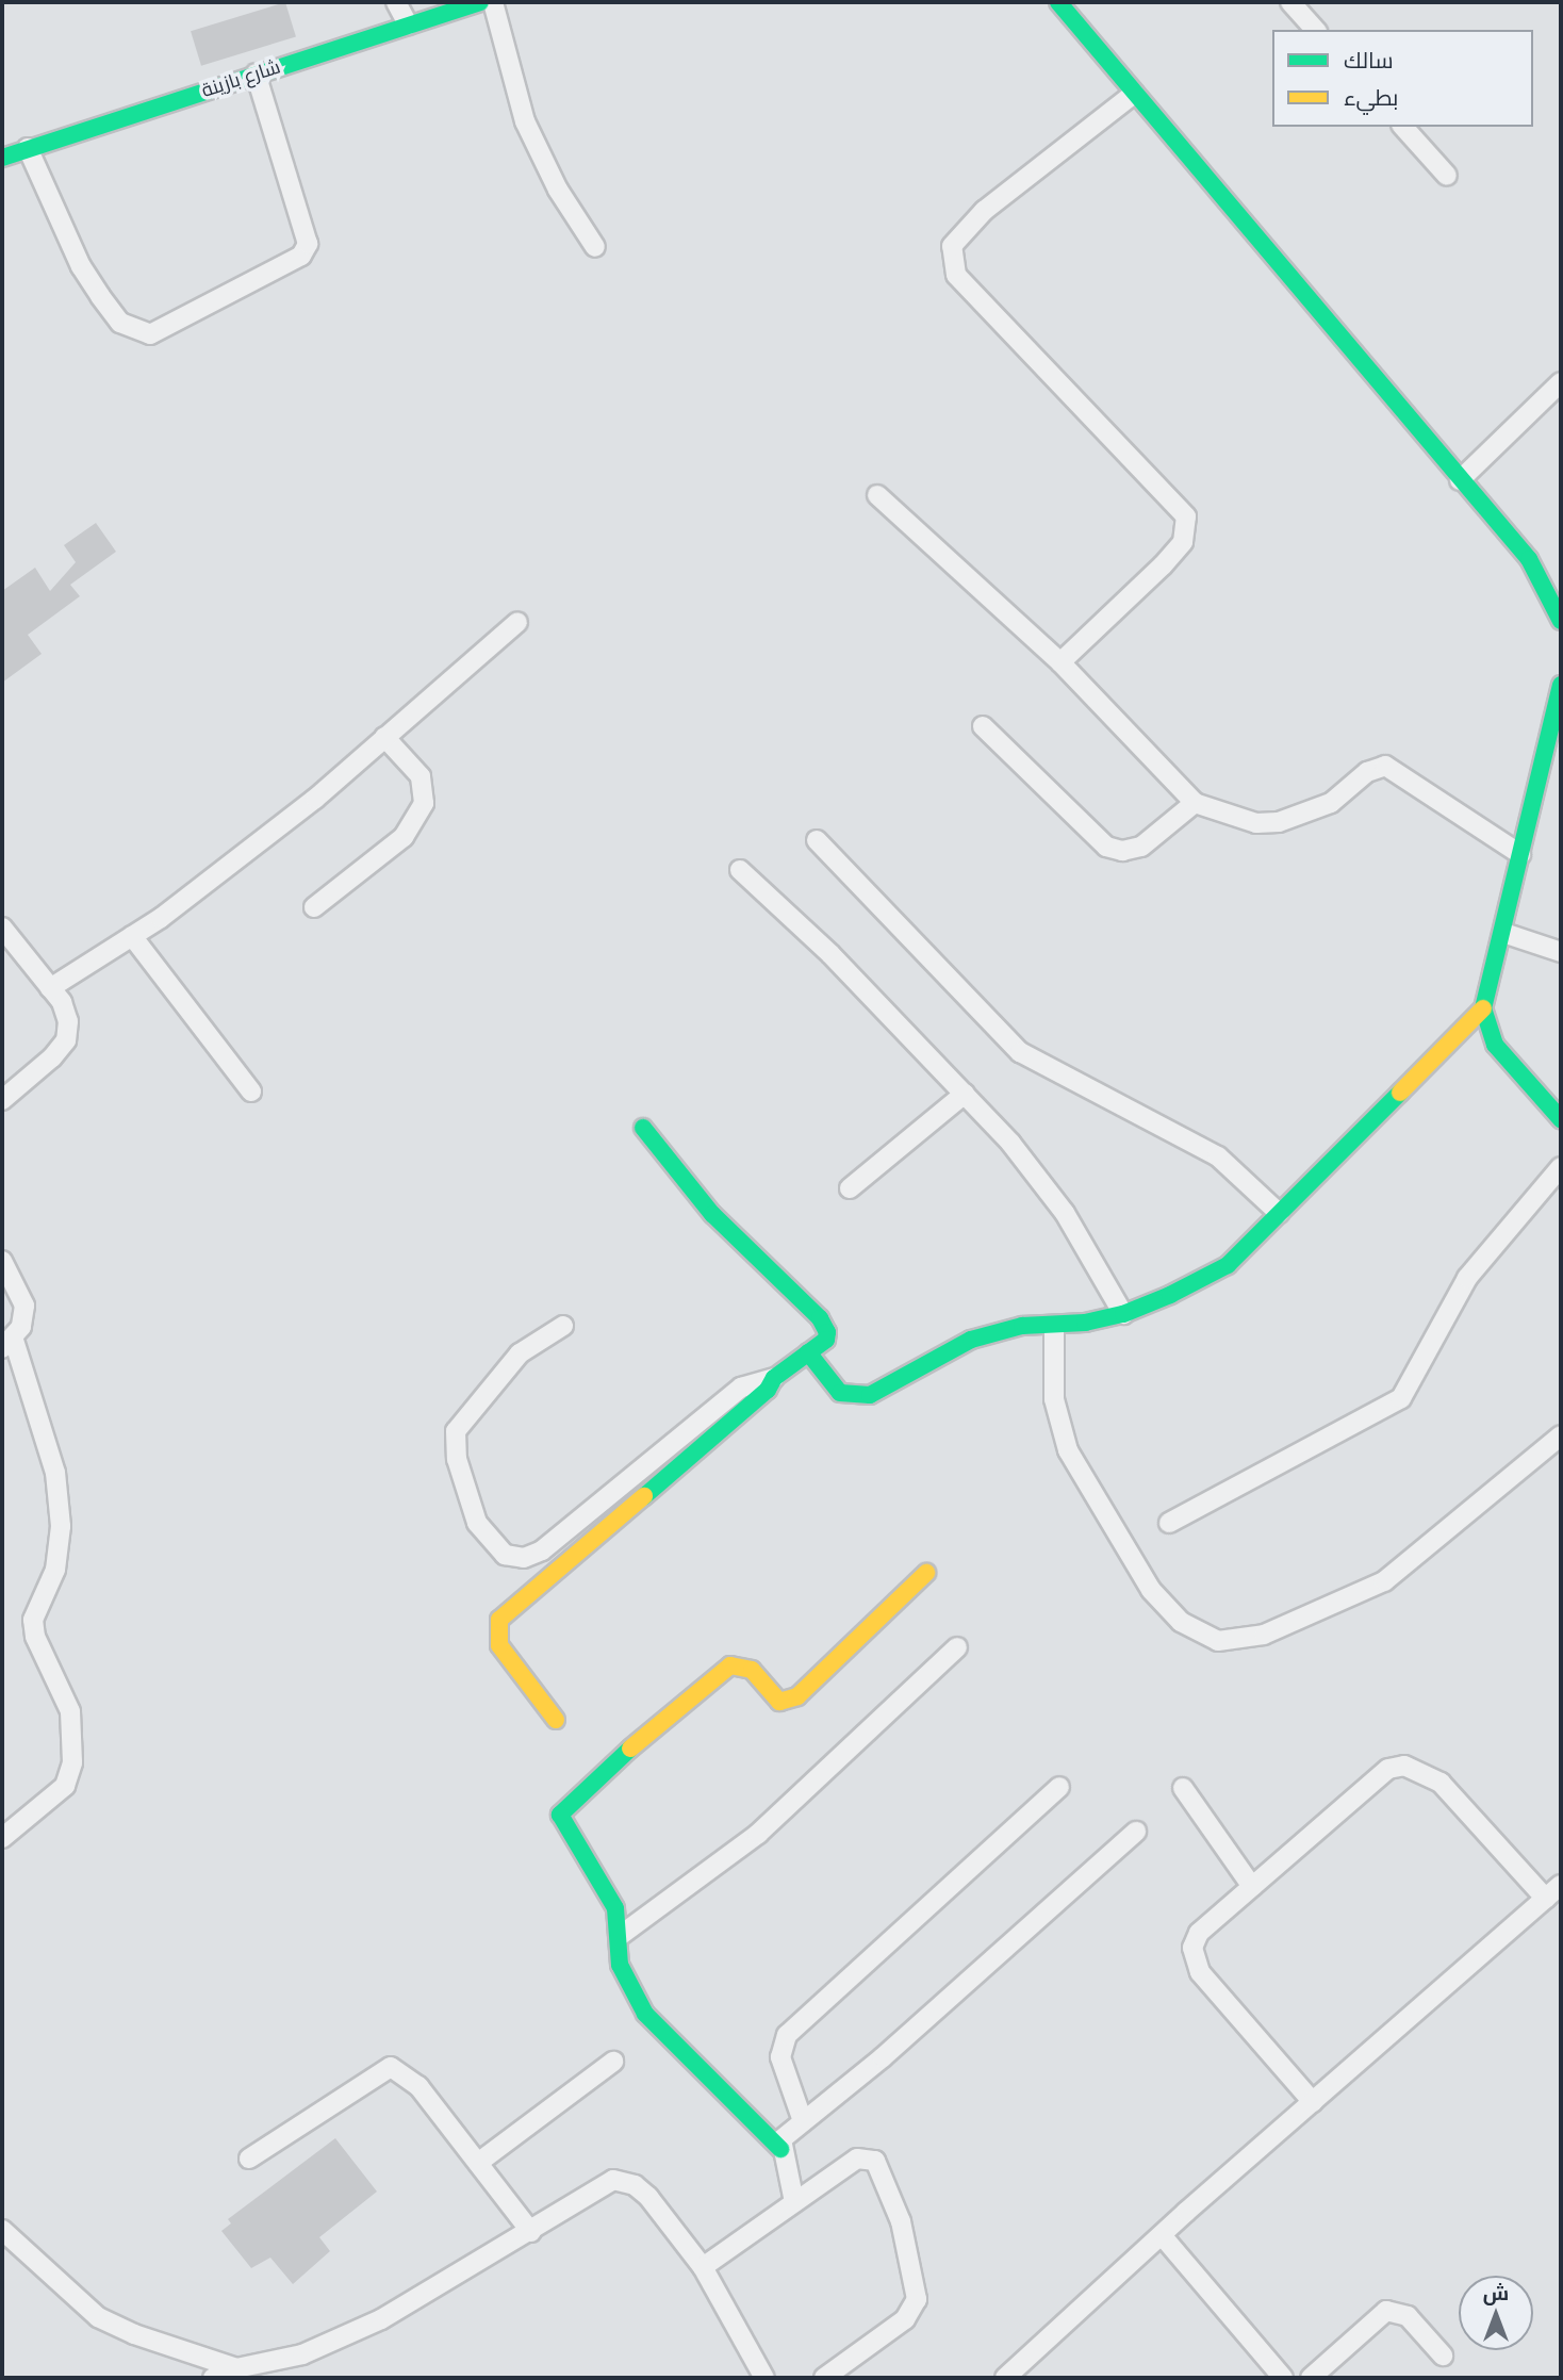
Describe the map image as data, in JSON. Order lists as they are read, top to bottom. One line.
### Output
{"streets":{"street":["شارع بازينة"]},"legend":["سالك","بطيء"],"north":"top"}
